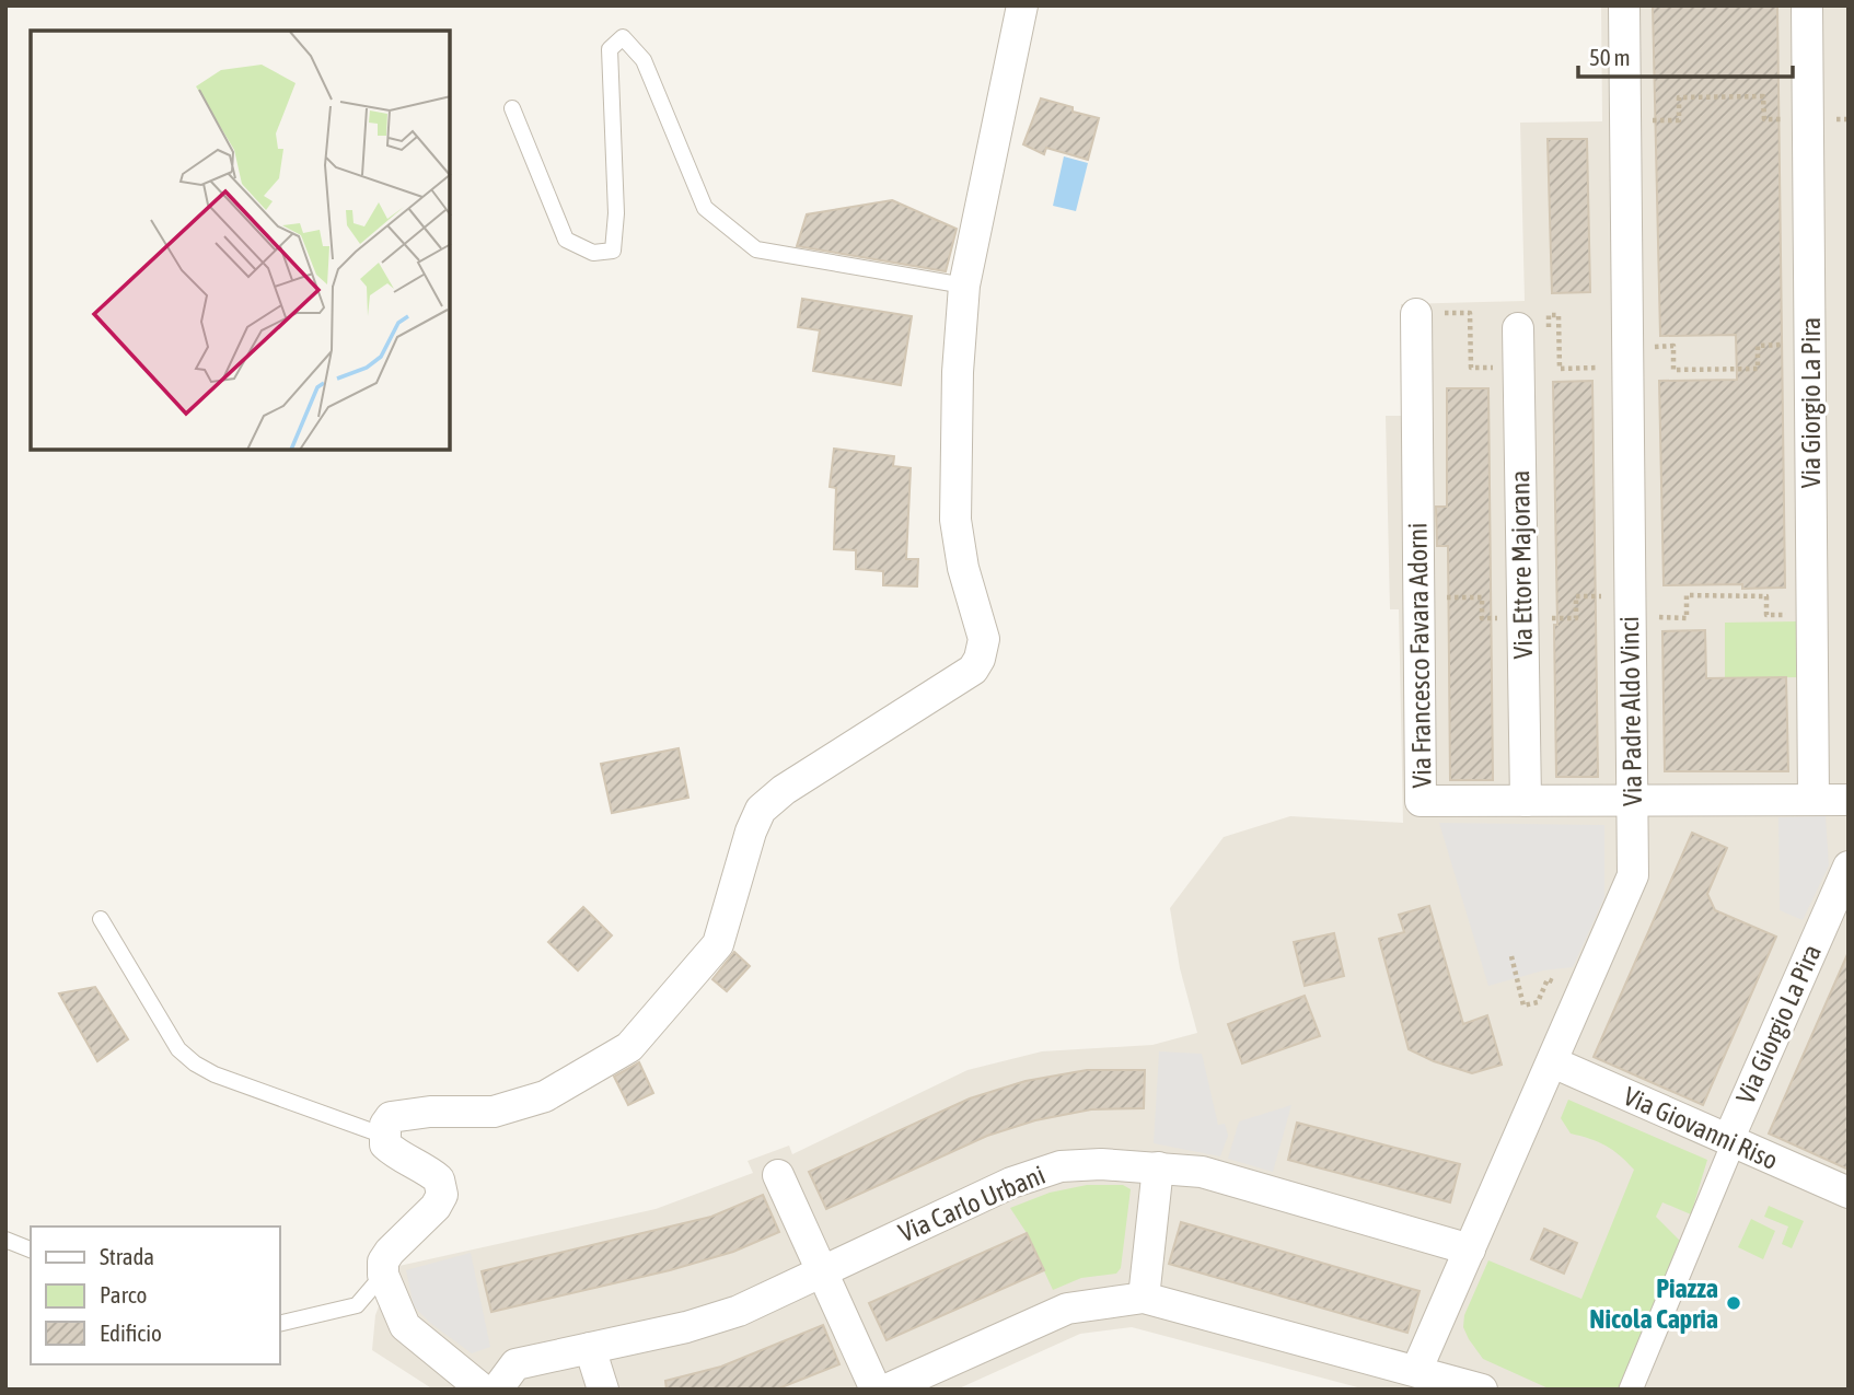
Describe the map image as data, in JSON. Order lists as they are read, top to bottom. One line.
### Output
{"streets":{"street":["Via Giorgio La Pira","Via Ettore Majorana","Via Francesco Favara Adorni","Via Padre Aldo Vinci","Via Giovanni Riso","Via Carlo Urbani"]},"crossings":[["Via Giorgio La Pira","Via Francesco Favara Adorni"],["Via Giorgio La Pira","Via Giovanni Riso"],["Via Ettore Majorana","Via Francesco Favara Adorni"],["Via Francesco Favara Adorni","Via Padre Aldo Vinci"],["Via Padre Aldo Vinci","Via Giovanni Riso"],["Via Padre Aldo Vinci","Via Carlo Urbani"]],"places":["Piazza Nicola Capria"],"legend":["Strada","Parco","Edificio"],"scale_bar":"50 m"}
